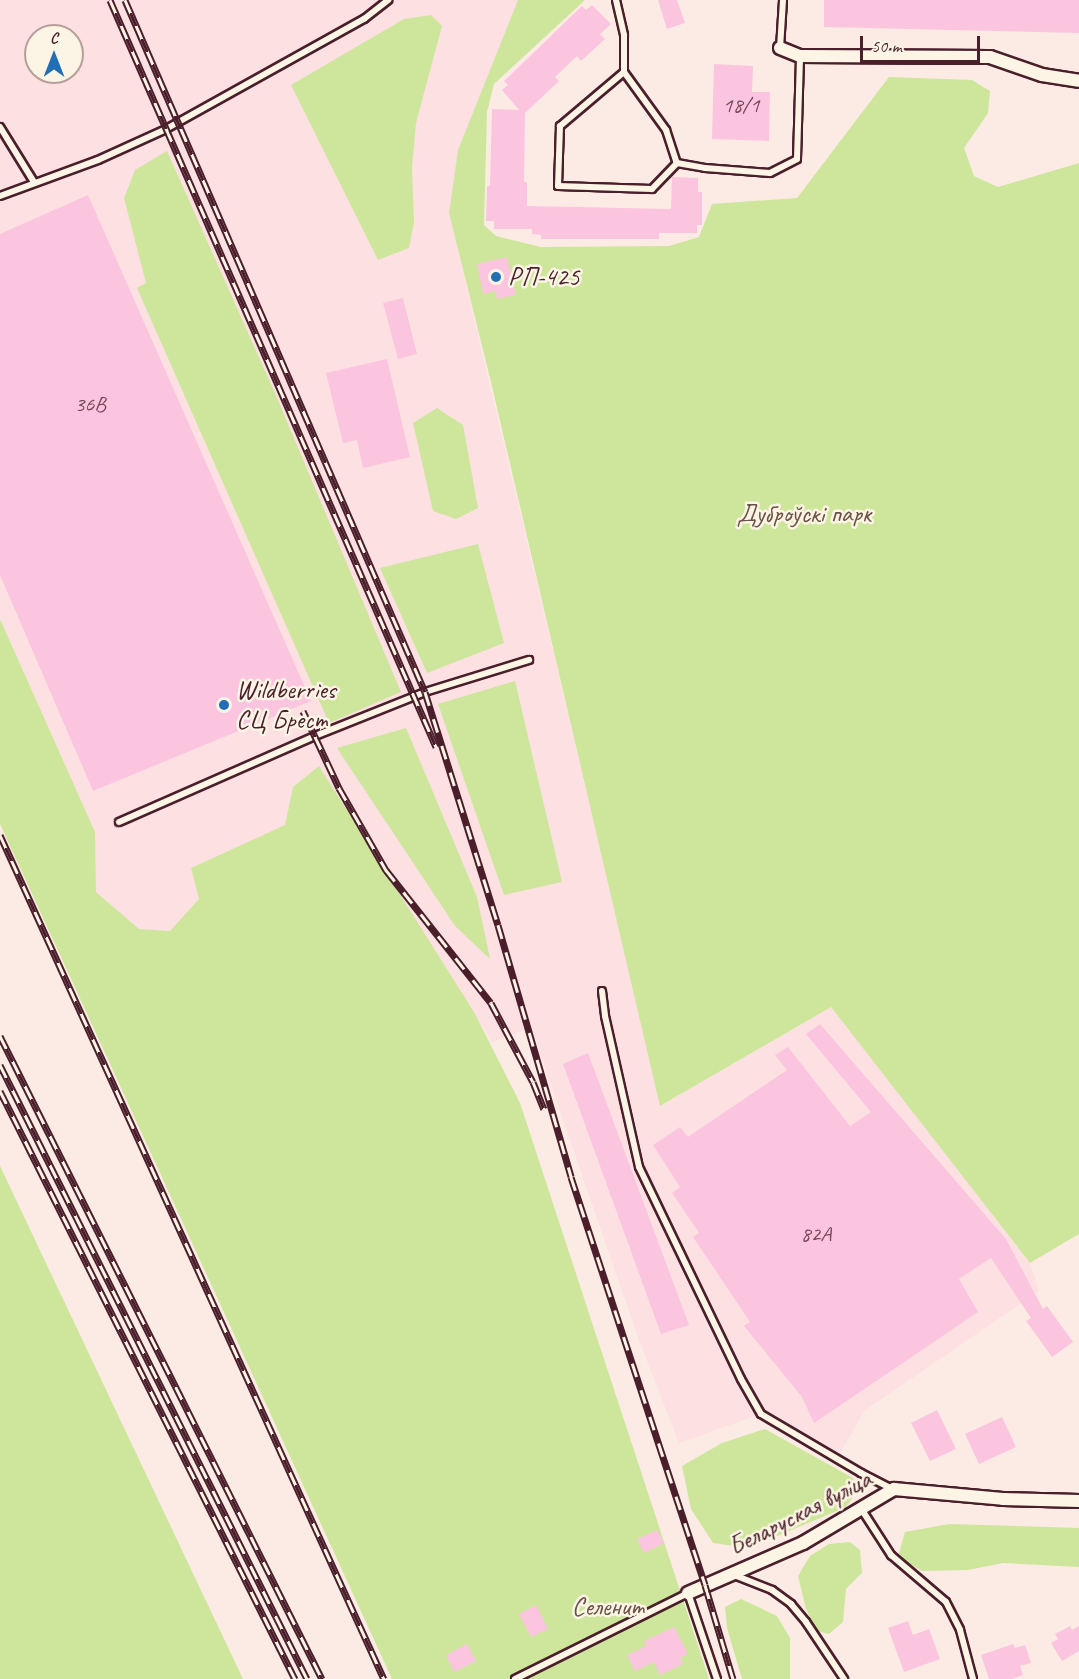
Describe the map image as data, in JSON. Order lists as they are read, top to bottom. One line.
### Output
{"streets":{"street":["Беларуская вуліца"]},"parks":["Дуброўскі парк","Селенит"],"places":["РП-425","Wildberries СЦ Брест"],"house_numbers":["18/1","36В","82А"],"scale_bar":"50 m","north":"top"}
